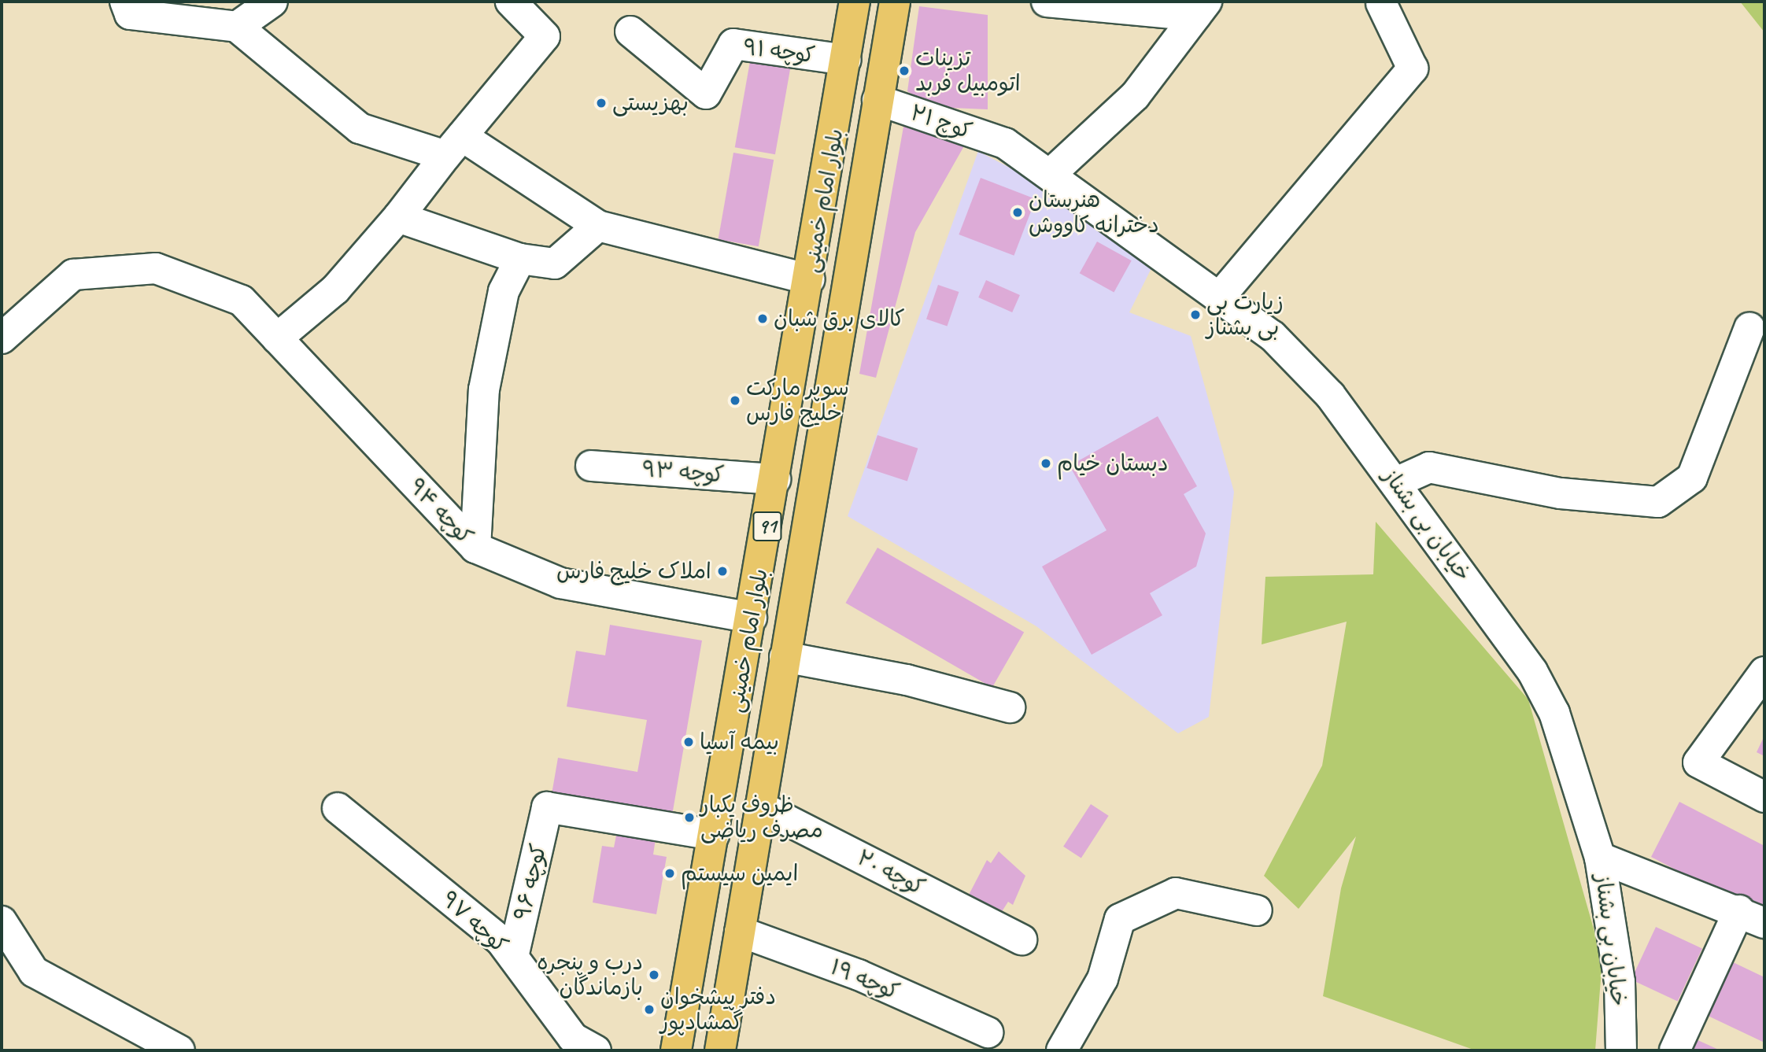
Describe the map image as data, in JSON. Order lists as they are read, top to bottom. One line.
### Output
{"streets":{"main road":["بلوار امام خمینی","91"],"street":["کوچه ۹۱","کوچ ۲۱","کوچه ۹۳","کوچه ۹۴","خیابان بی بشناز","کوچه ۲۰","کوچه ۹۶","کوچه ۹۷","کوچه ۱۹"]},"crossings":[["کوچه ۹۱","بلوار امام خمینی"],["کوچ ۲۱","بلوار امام خمینی"],["کوچ ۲۱","خیابان بی بشناز"],["بلوار امام خمینی","کوچه ۹۳"],["بلوار امام خمینی","کوچه ۹۴"],["بلوار امام خمینی","کوچه ۲۰"],["بلوار امام خمینی","کوچه ۹۶"],["بلوار امام خمینی","کوچه ۱۹"],["کوچه ۹۶","کوچه ۹۷"]],"places":["تزینات اتومبیل فربد","بهزیستی","هنرستان دخترانه کاووش","زیارت بی بی بشناز","کالای برق شبان","سوپر مارکت خلیج فارس","دبستان خیام","املاک خلیج فارس","بیمه آسیا","ظروف یکبار مصرف ریاضی","ایمین سیستم","درب و پنجره بازماندگان","دفتر پیشخوان گمشادپور"]}
